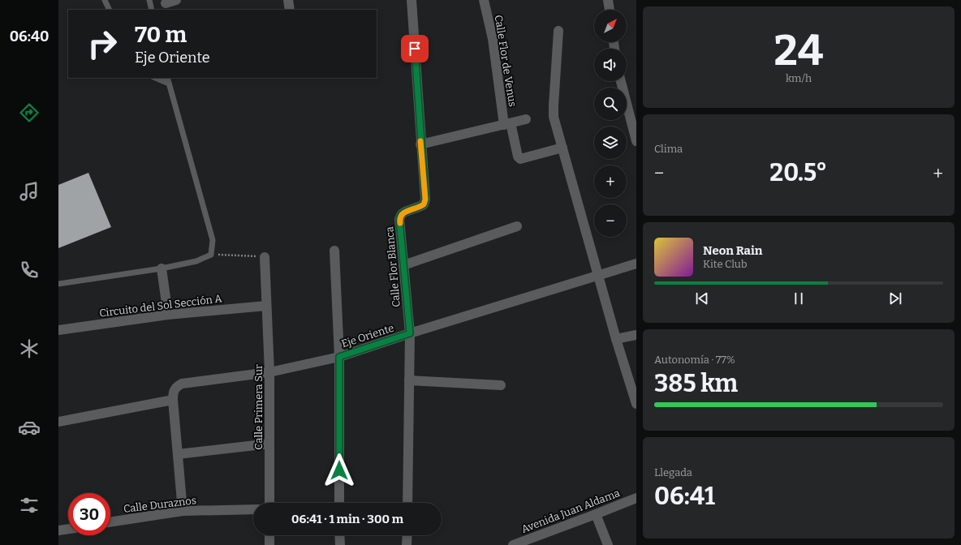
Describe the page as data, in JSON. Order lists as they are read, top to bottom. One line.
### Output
{"streets":{"street":["Calle Flor de Venus","Calle Flor Blanca","Circuito del Sol Sección A","Eje Oriente","Calle Primera Sur","Calle Duraznos","Avenida Juan Aldama"]},"crossings":[["Calle Flor Blanca","Eje Oriente"],["Circuito del Sol Sección A","Calle Primera Sur"],["Eje Oriente","Calle Primera Sur"]],"north":"top right","page":{"tabs":"06:40","tile":[["24","km/h"],"Clima",["Autonomía · 77%","385 km"],["Llegada","06:41"]],"map_buttons":["+","−"],"turn":["70 m","Eje Oriente"],"heat":["−","20.5°","+"],"song":["Neon Rain","Kite Club"],"limit":"30","trip":"06:41 · 1 min · 300 m"}}
